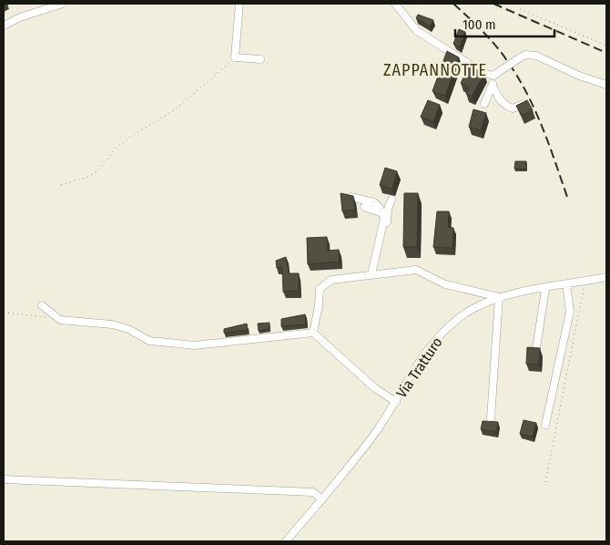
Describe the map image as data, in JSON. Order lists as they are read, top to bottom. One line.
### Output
{"streets":{"street":["Via Tratturo"]},"districts":["ZAPPANNOTTE"],"scale_bar":"100 m"}
